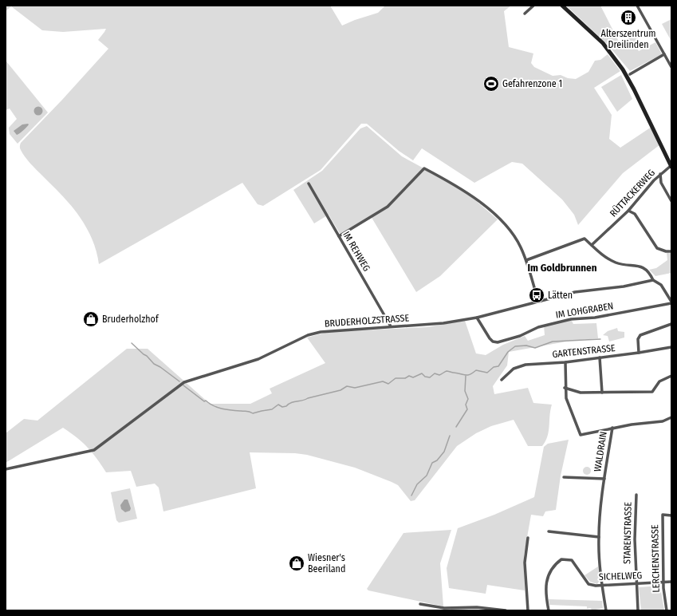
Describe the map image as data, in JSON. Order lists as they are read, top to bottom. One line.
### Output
{"streets":{"street":["RÜTTACKERWEG","IM REHWEG","IM LOHGRABEN","BRUDERHOLZSTRASSE","GARTENSTRASSE","WALDRAIN","STARENSTRASSE","LERCHENSTRASSE","SICHELWEG"]},"crossings":[["IM REHWEG","BRUDERHOLZSTRASSE"],["IM LOHGRABEN","BRUDERHOLZSTRASSE"],["WALDRAIN","SICHELWEG"],["STARENSTRASSE","SICHELWEG"],["LERCHENSTRASSE","SICHELWEG"]],"districts":["Im Goldbrunnen"],"places":{"building":["Alterszentrum Dreilinden"],"sports":["Gefahrenzone 1"],"bus stop":["Lätten"],"shop":["Bruderholzhof","Wiesner's Beeriland"]}}
